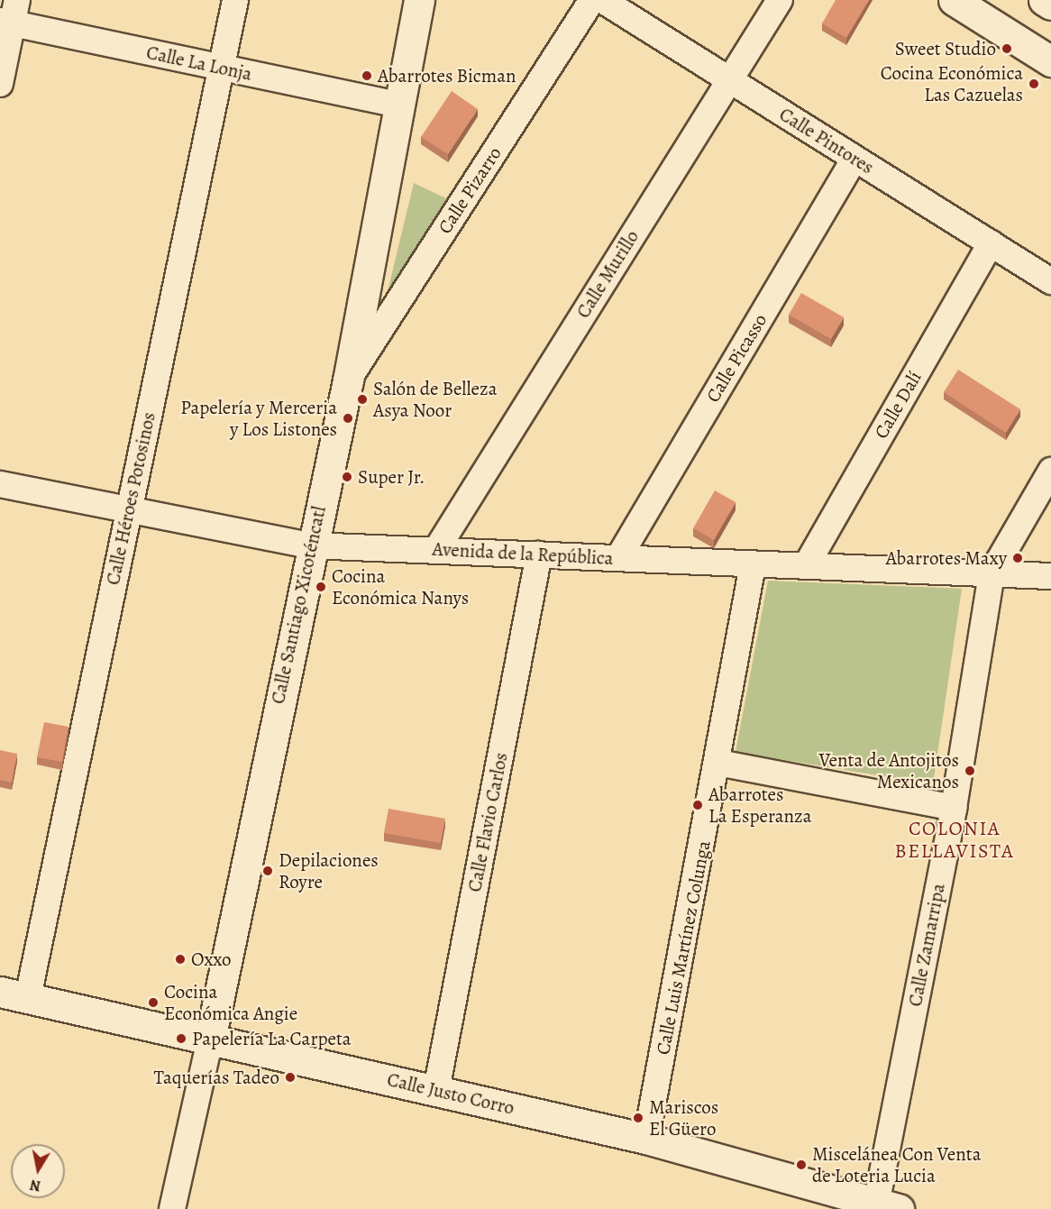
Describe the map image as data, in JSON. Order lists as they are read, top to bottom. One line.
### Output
{"streets":{"street":["Calle La Lonja","Calle Pintores","Calle Pizarro","Calle Murillo","Calle Picasso","Calle Dalí","Calle Héroes Potosinos","Avenida de la República","Calle Santiago Xicoténcatl","Calle Flavio Carlos","Calle Zamarripa","Calle Luis Martínez Colunga","Calle Justo Corro"]},"crossings":[["Calle La Lonja","Calle Héroes Potosinos"],["Calle La Lonja","Calle Santiago Xicoténcatl"],["Calle Pintores","Calle Murillo"],["Calle Pintores","Calle Picasso"],["Calle Pintores","Calle Dalí"],["Calle Pizarro","Calle Santiago Xicoténcatl"],["Calle Murillo","Avenida de la República"],["Calle Picasso","Avenida de la República"],["Calle Dalí","Avenida de la República"],["Calle Héroes Potosinos","Avenida de la República"],["Calle Héroes Potosinos","Calle Justo Corro"],["Avenida de la República","Calle Santiago Xicoténcatl"],["Avenida de la República","Calle Flavio Carlos"],["Avenida de la República","Calle Zamarripa"],["Avenida de la República","Calle Luis Martínez Colunga"],["Calle Santiago Xicoténcatl","Calle Justo Corro"],["Calle Flavio Carlos","Calle Justo Corro"],["Calle Zamarripa","Calle Justo Corro"],["Calle Luis Martínez Colunga","Calle Justo Corro"]],"districts":["COLONIA BELLAVISTA"],"places":["Sweet Studio","Abarrotes Bicman","Cocina Económica Las Cazuelas","Salón de Belleza Asya Noor","Papelería y Merceria y Los Listones","Super Jr.","Abarrotes Maxy","Cocina Económica Nanys","Venta de Antojitos Mexicanos","Abarrotes La Esperanza","Depilaciones Royre","Oxxo","Cocina Económica Angie","Papelería La Carpeta","Taquerías Tadeo","Mariscos El Güero","Miscelánea Con Venta de Loteria Lucia"],"north":"bottom"}
